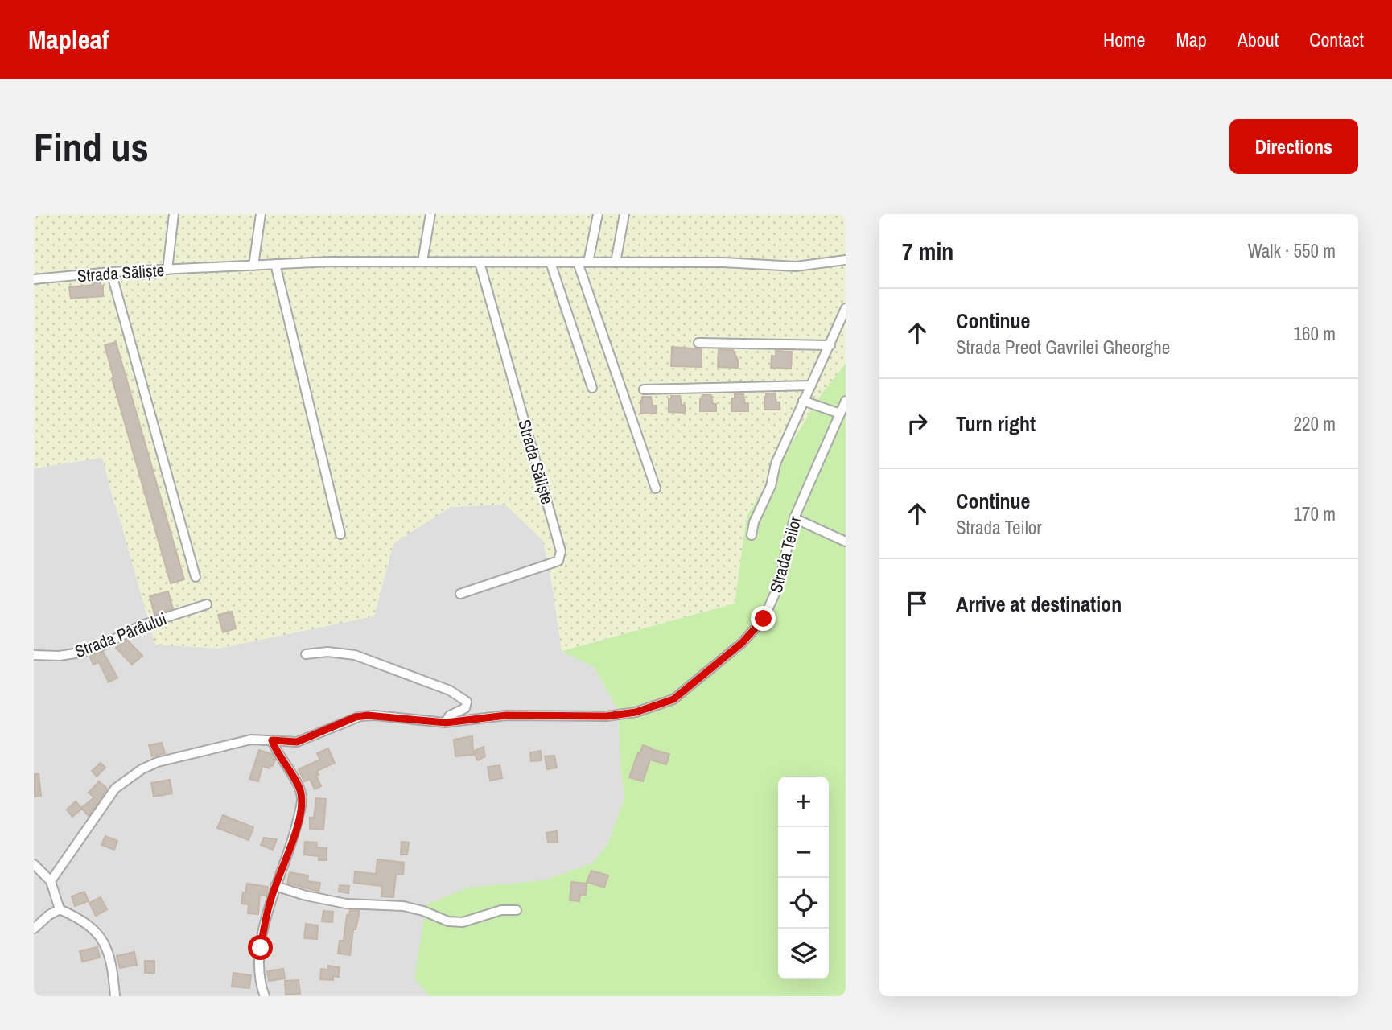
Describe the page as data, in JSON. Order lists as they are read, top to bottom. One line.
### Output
{"streets":{"street":["Strada Săliște","Strada Teilor","Strada Pârâului"]},"page":{"header":"Mapleaf","nav":["Home","Map","About","Contact"],"buttons":"Directions","title":"Find us","heading":["7 min","Walk · 550 m"],"list":[["Continue","Strada Preot Gavrilei Gheorghe","160 m"],["Turn right","220 m"],["Continue","Strada Teilor","170 m"],"Arrive at destination"],"map_buttons":["+","−"]}}
